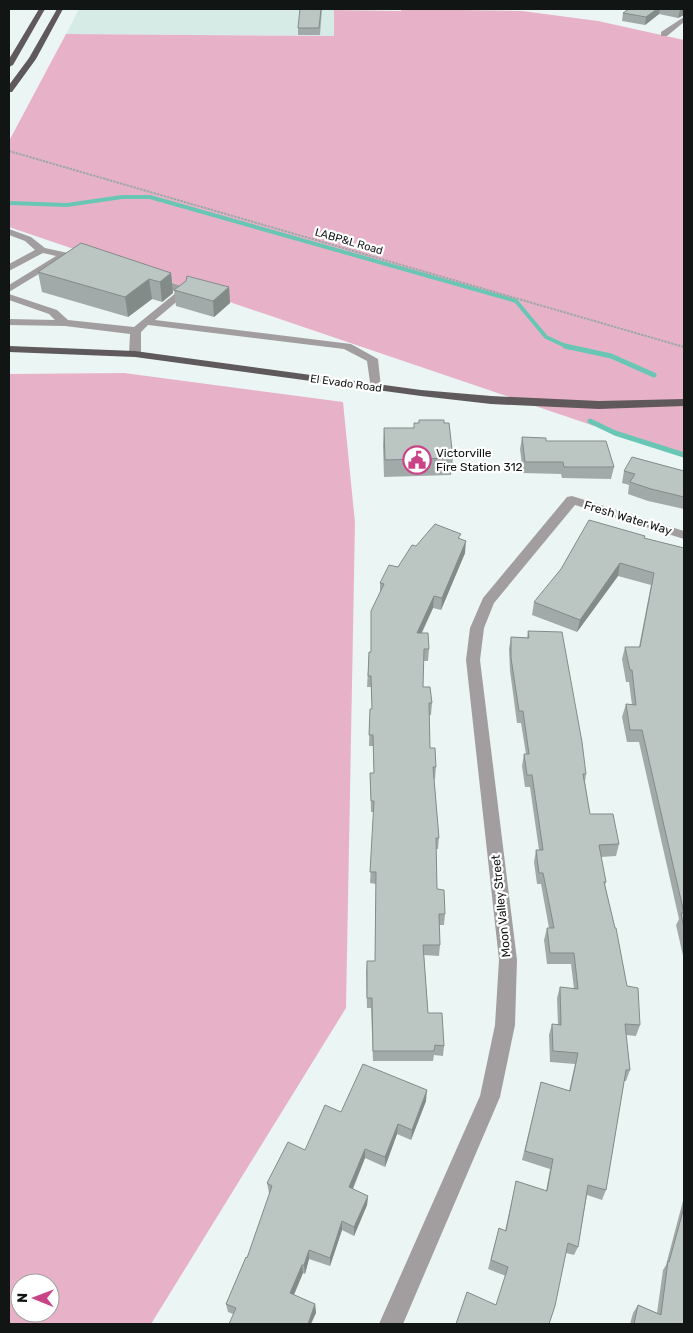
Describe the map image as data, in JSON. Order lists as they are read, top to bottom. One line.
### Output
{"streets":{"main road":["El Evado Road"],"street":["Fresh Water Way","Moon Valley Street"],"path":["LABP&L Road"]},"crossings":[["Fresh Water Way","Moon Valley Street"]],"places":{"public building":["Victorville Fire Station 312"]},"north":"left"}
